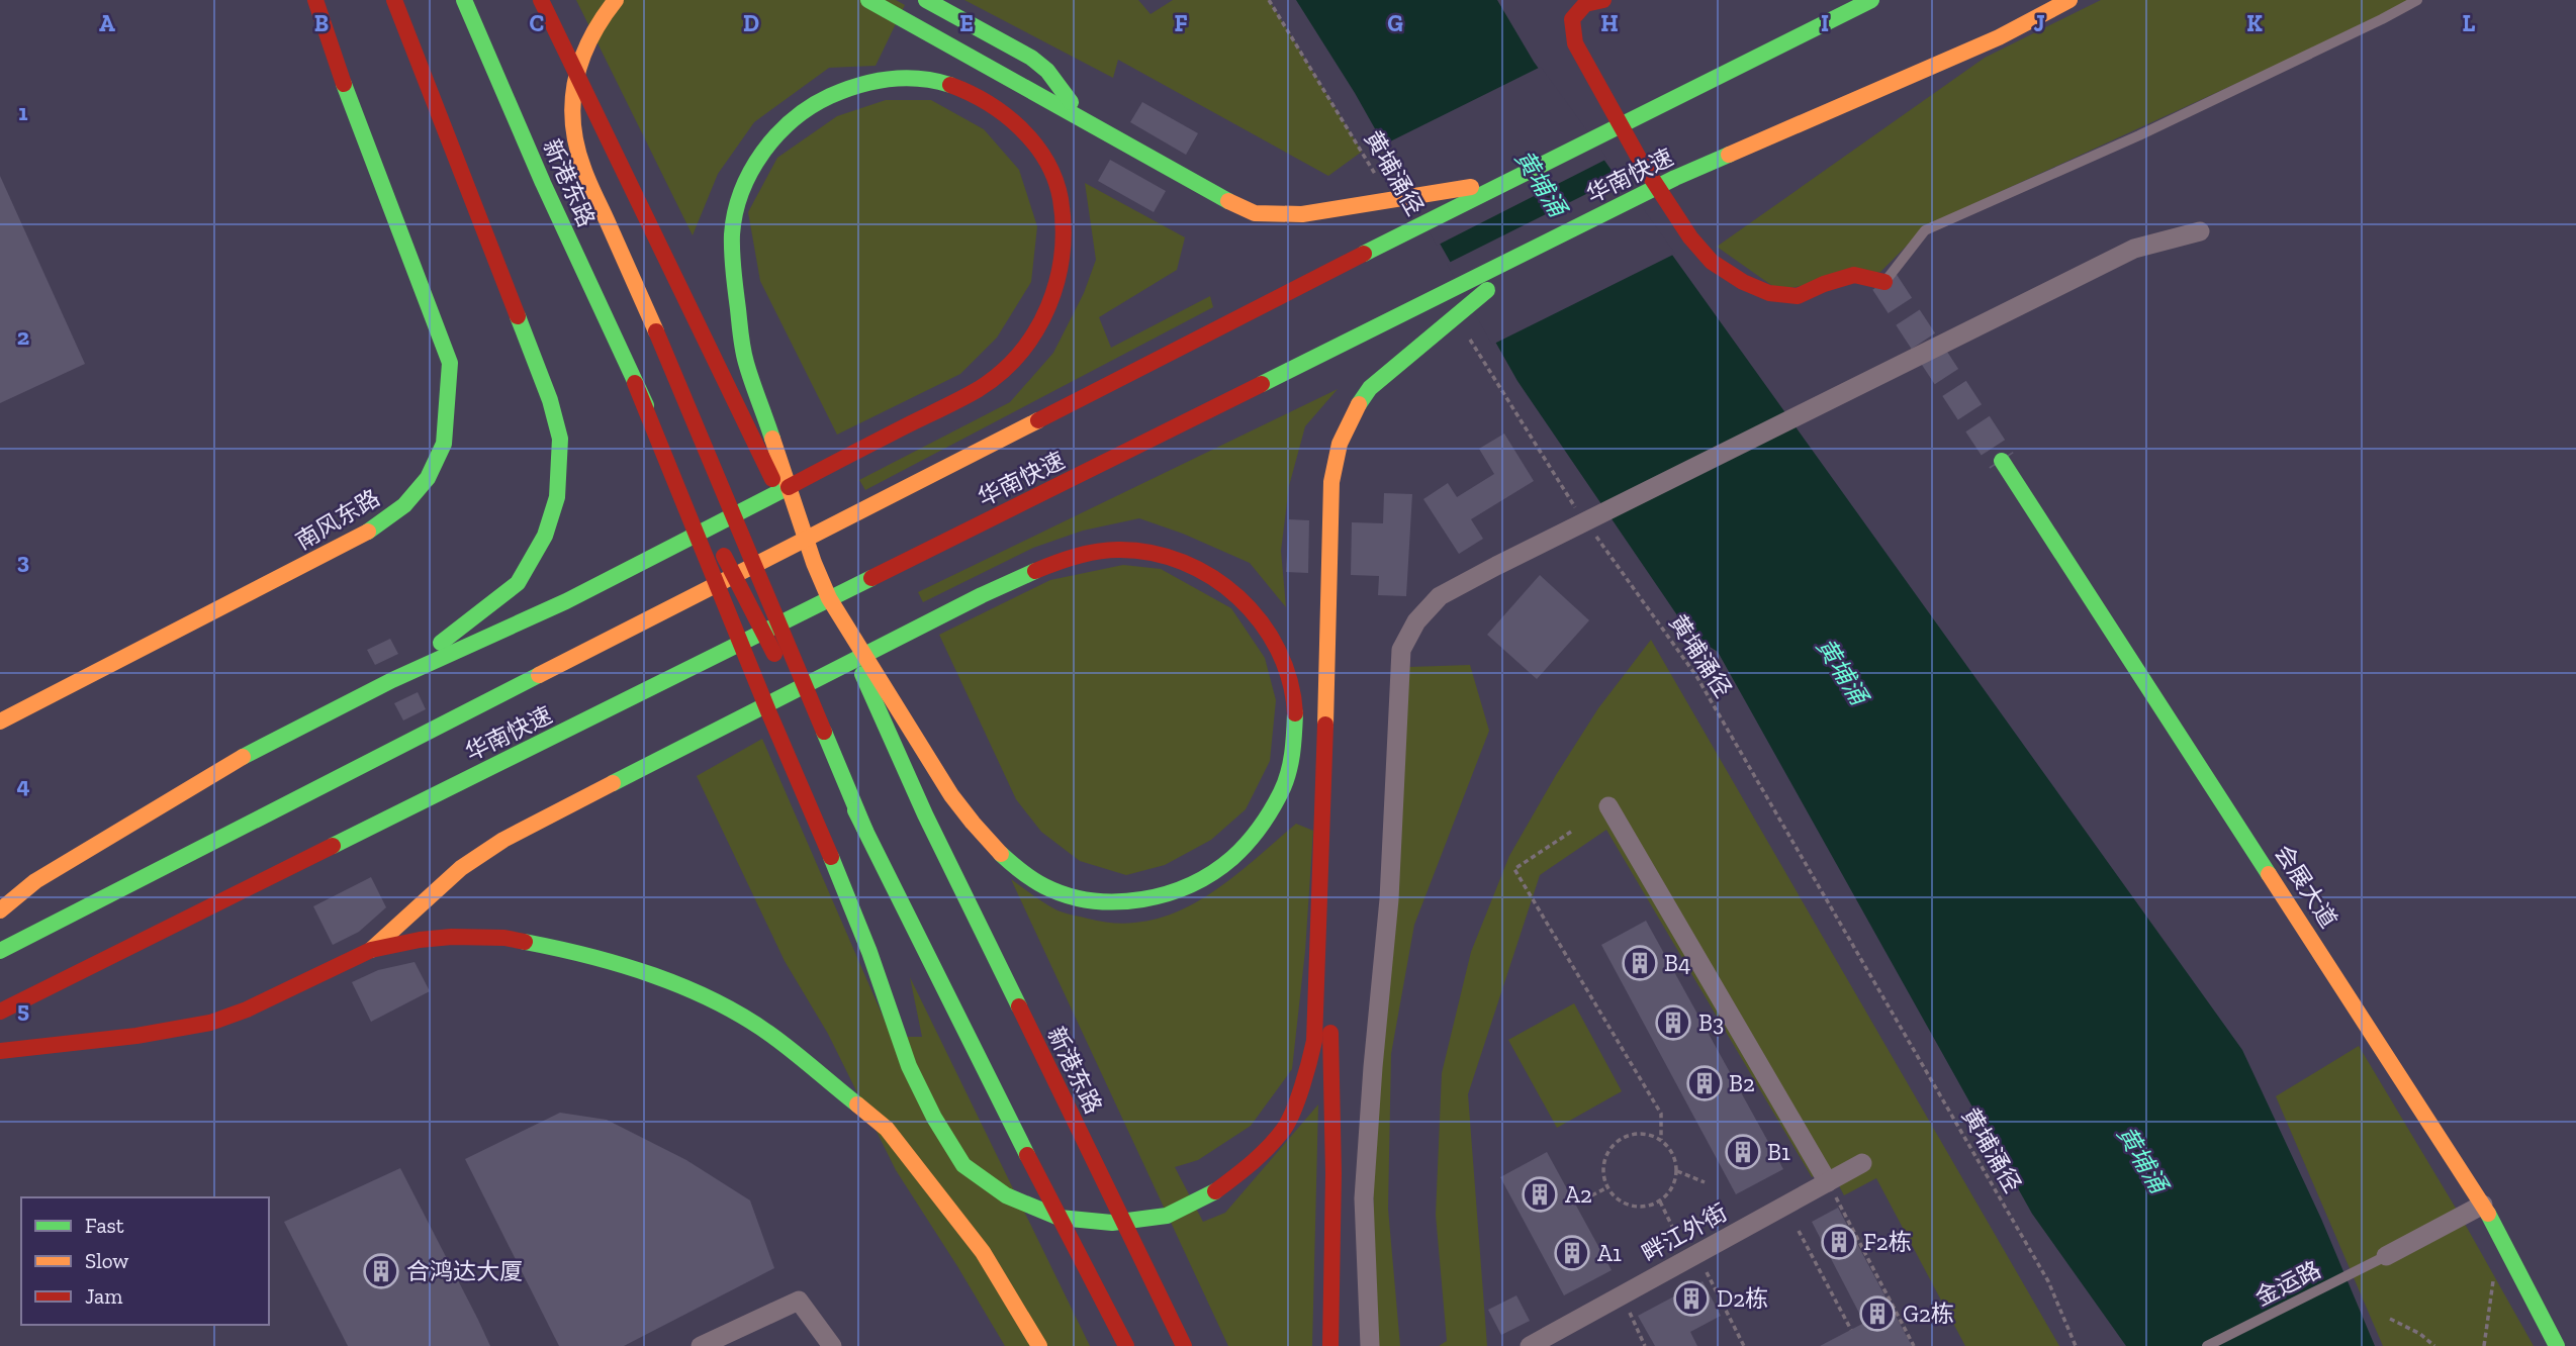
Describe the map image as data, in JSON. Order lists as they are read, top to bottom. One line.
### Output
{"streets":{"main road":["华南快速","新港东路","南风东路","会展大道"],"street":["畔江外街"],"lane":["金运路"],"path":["黄埔涌径"]},"water":["黄埔涌"],"places":{"building":["B4","B3","B2","B1","A2","F2栋","A1","合鸿达大厦","D2栋","G2栋"]},"legend":["Fast","Slow","Jam"],"grid":{"columns":["A","B","C","D","E","F","G","H","I","J","K","L"],"rows":["1","2","3","4","5"]}}
